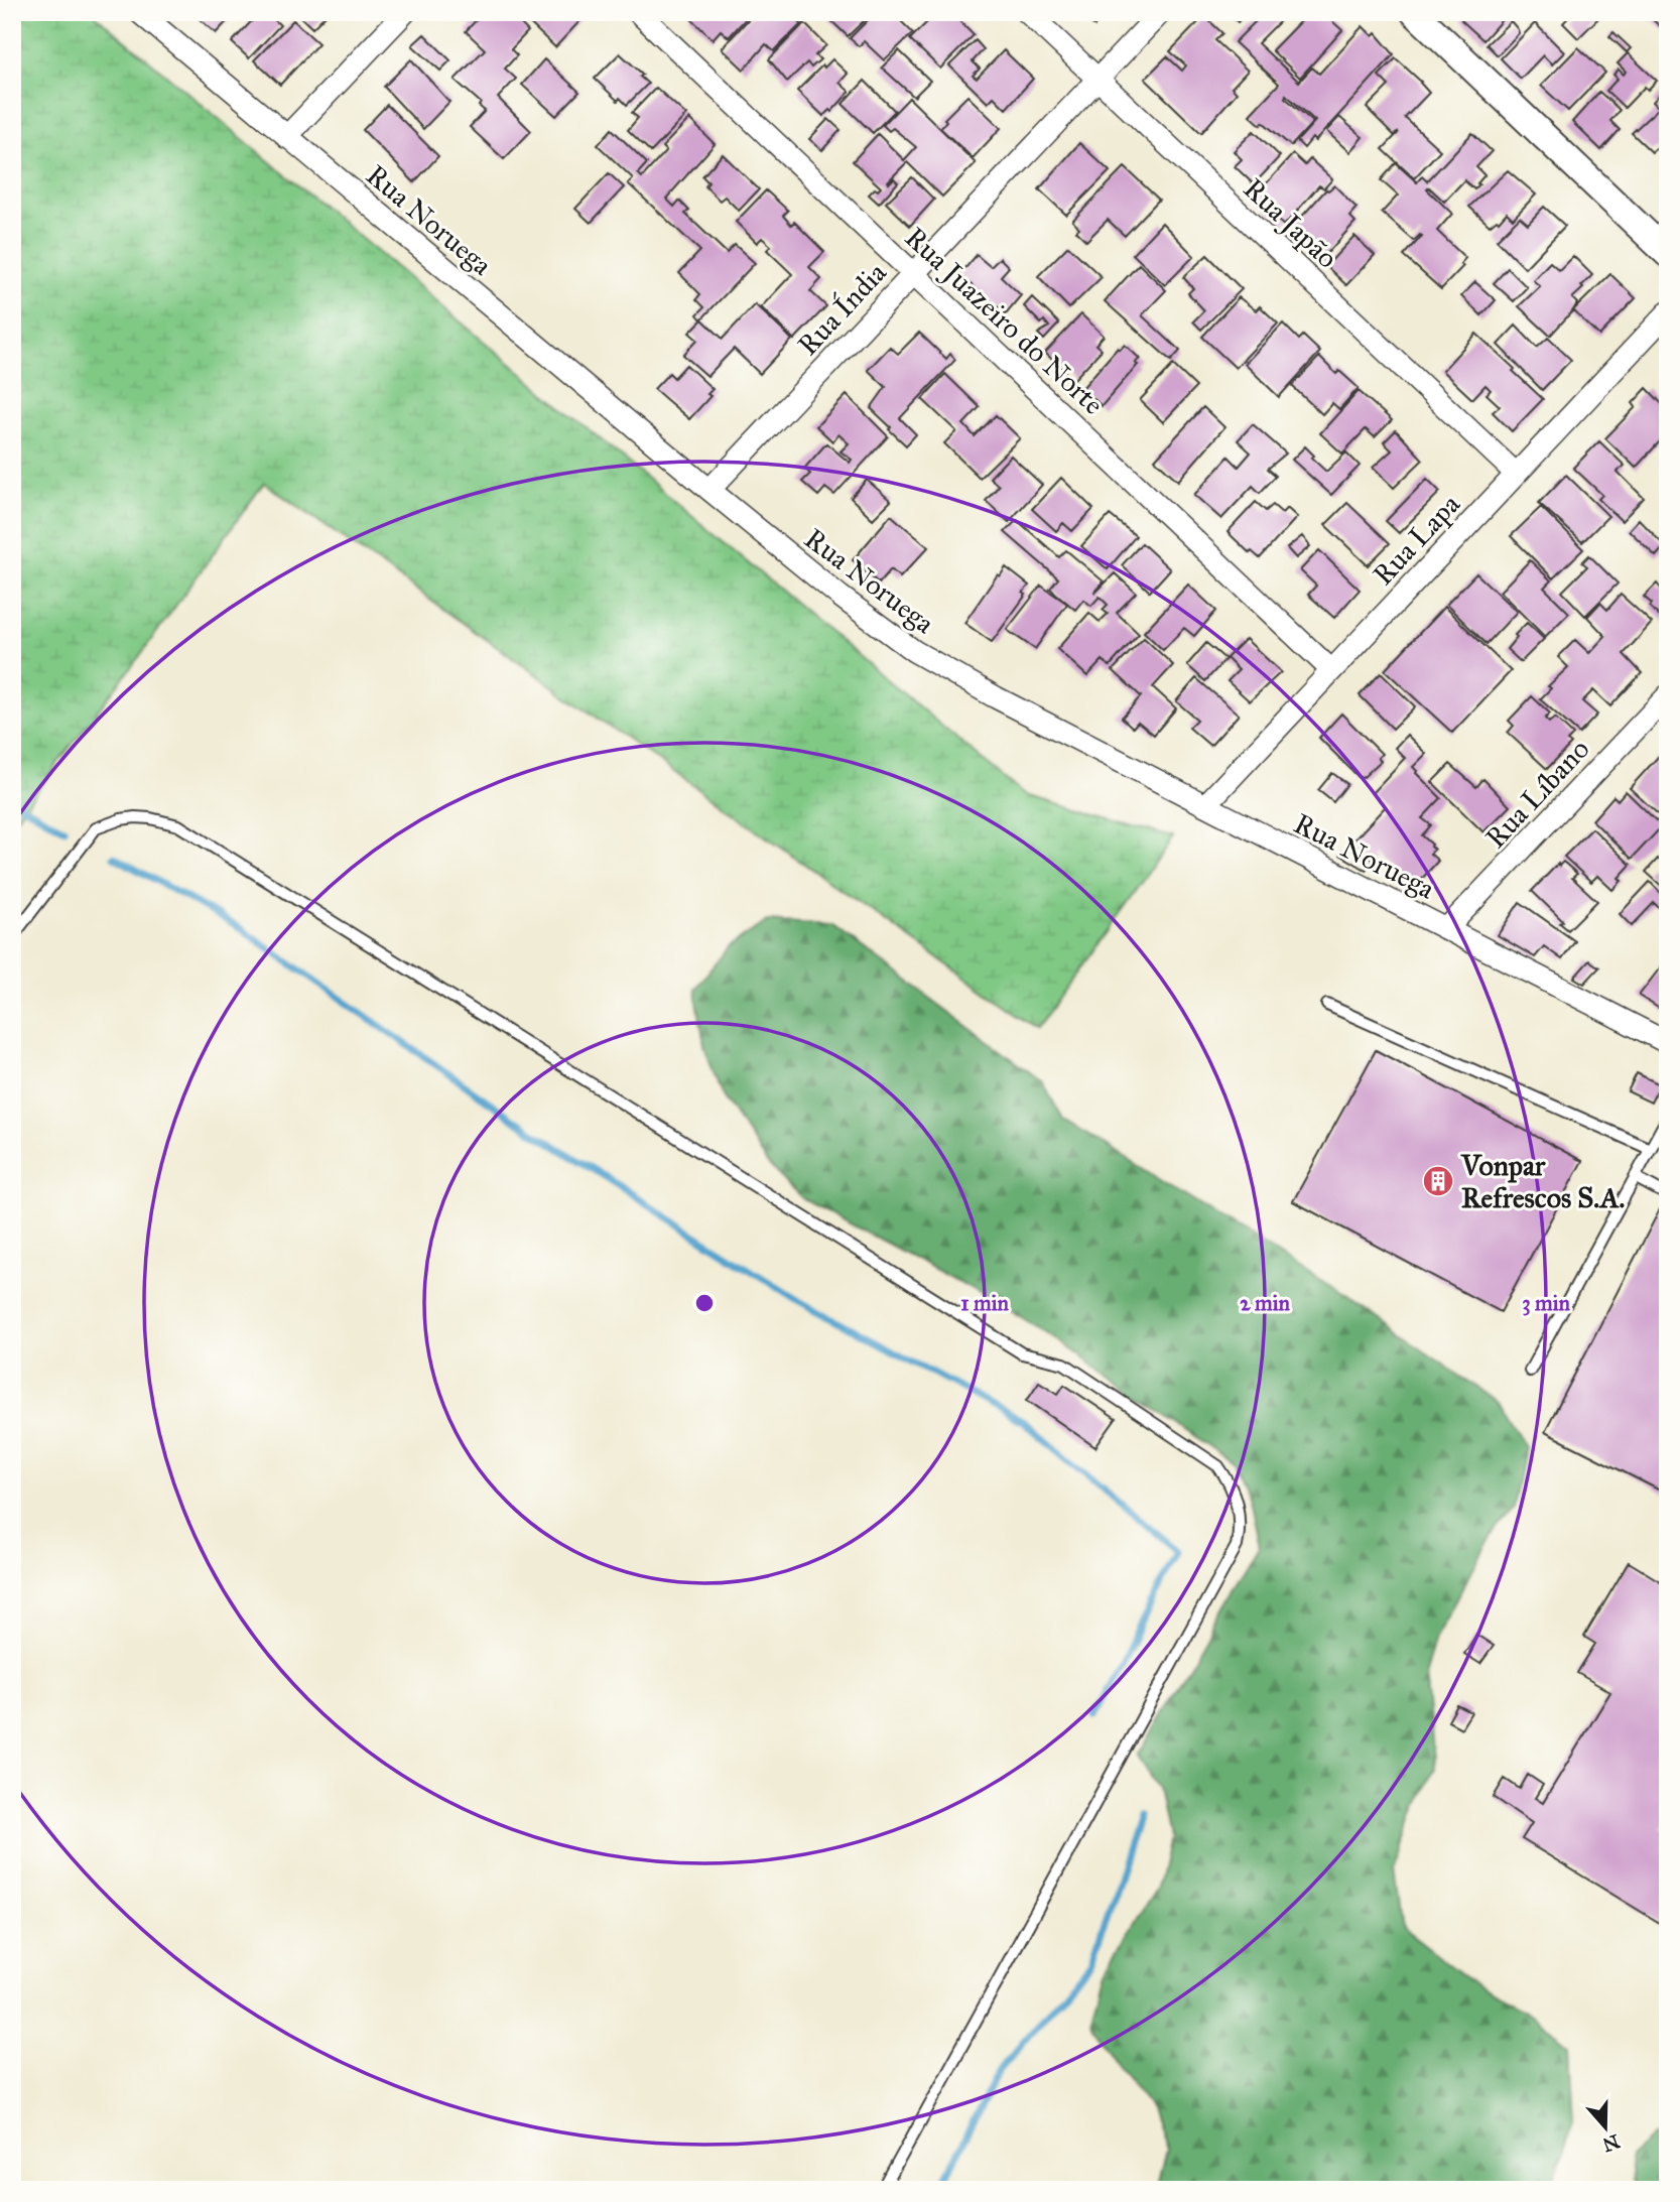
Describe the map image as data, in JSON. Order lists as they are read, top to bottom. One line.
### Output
{"streets":{"street":["Rua Noruega","Rua Japão","Rua Índia","Rua Juazeiro do Norte","Rua Lapa","Rua Líbano"]},"crossings":[["Rua Noruega","Rua Índia"],["Rua Noruega","Rua Lapa"],["Rua Noruega","Rua Líbano"],["Rua Japão","Rua Índia"],["Rua Japão","Rua Lapa"],["Rua Índia","Rua Juazeiro do Norte"],["Rua Juazeiro do Norte","Rua Lapa"]],"places":{"building":["Vonpar Refrescos S.A."]},"north":"bottom","rings":["1 min","2 min","3 min"]}
